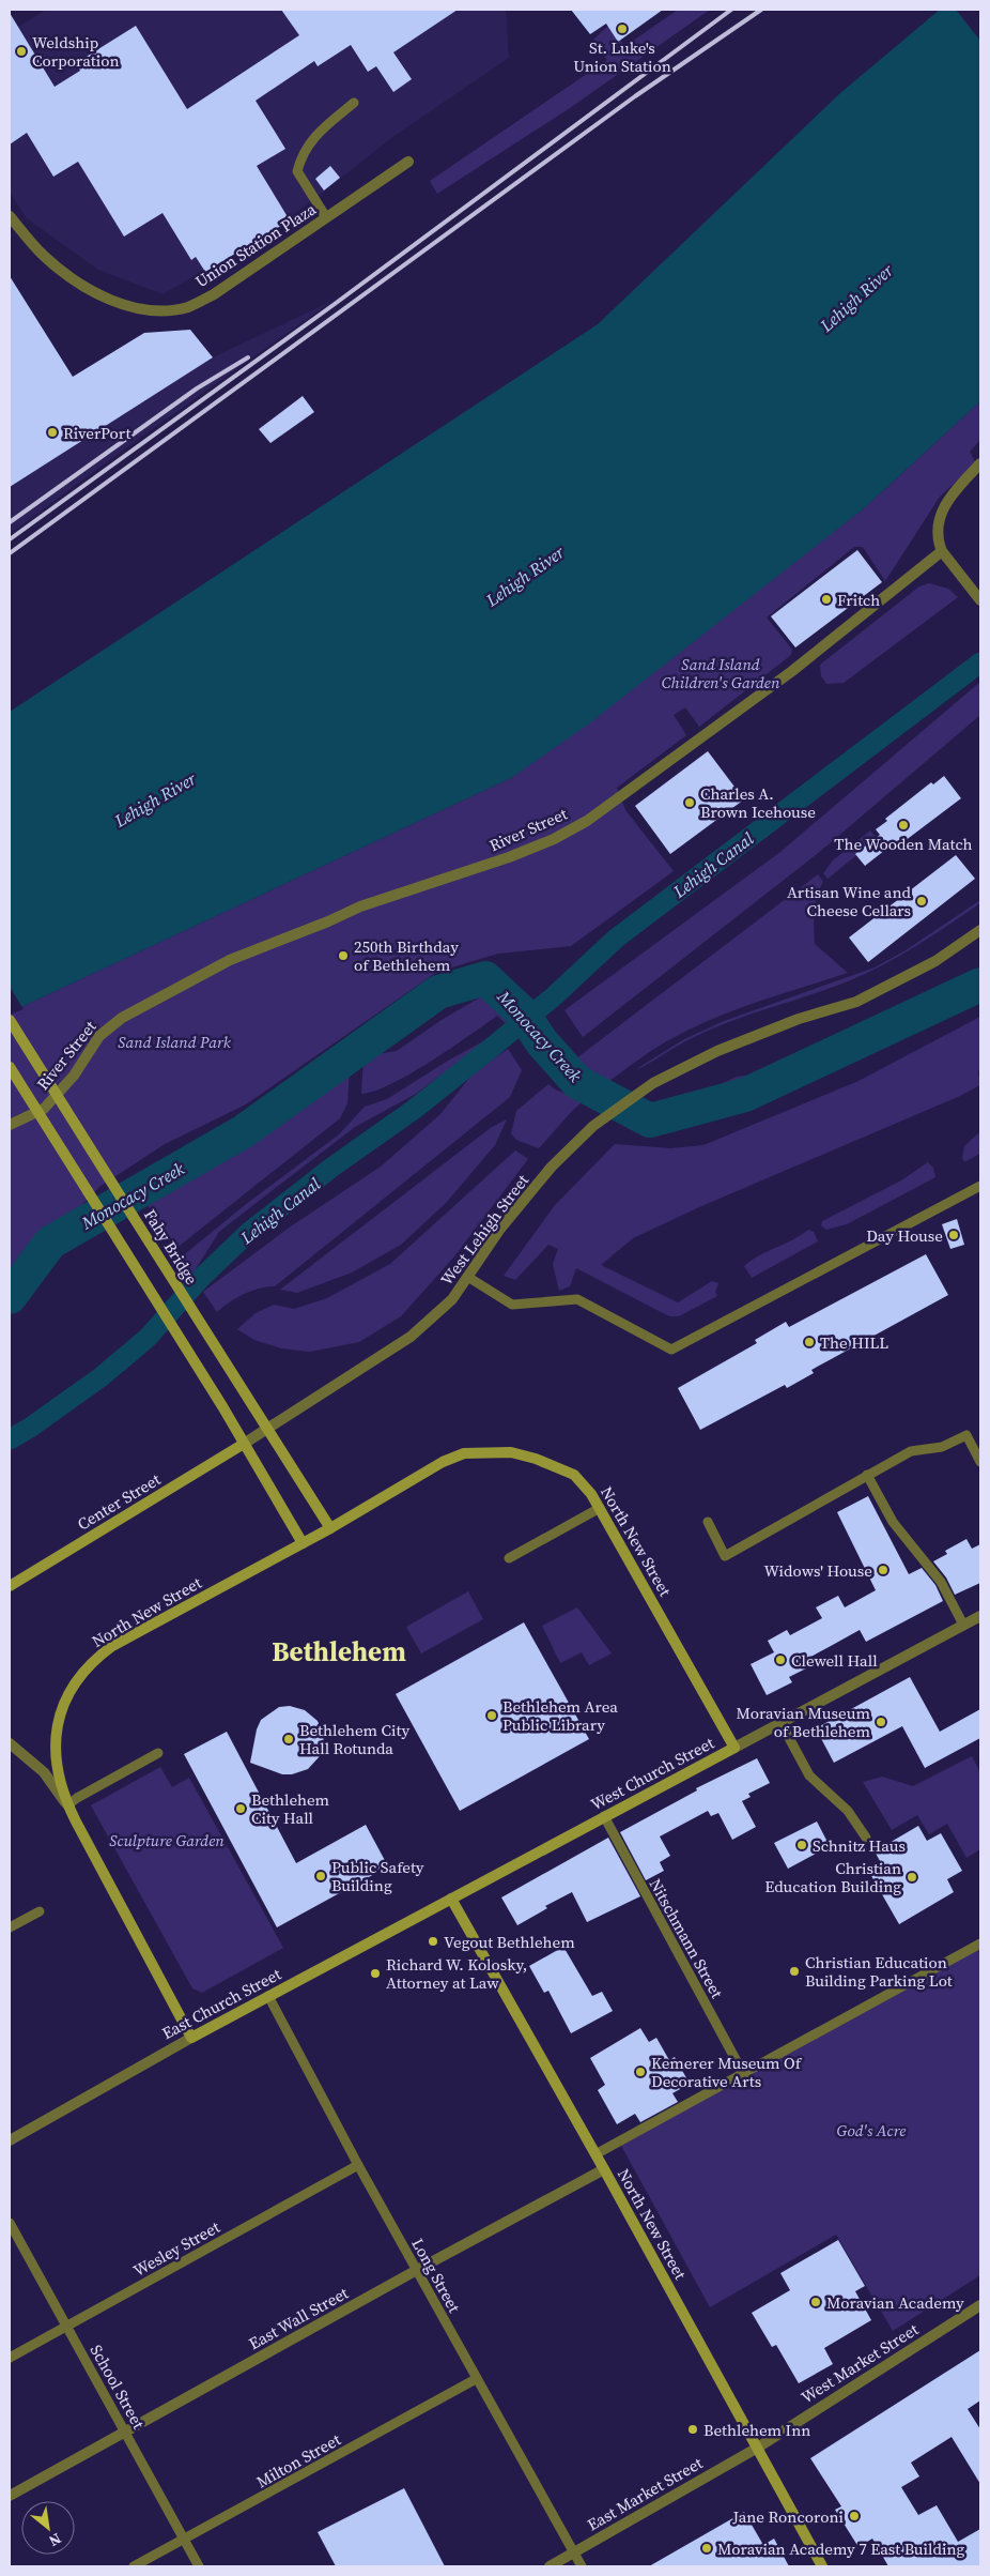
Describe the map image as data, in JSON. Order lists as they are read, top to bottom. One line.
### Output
{"streets":{"main road":["Fahy Bridge","Center Street","North New Street","West Church Street","East Church Street"],"street":["Union Station Plaza","River Street","West Lehigh Street","East Wall Street","West Market Street","East Market Street"],"lane":["Nitschmann Street","Wesley Street","Long Street","School Street","Milton Street"]},"crossings":[["West Lehigh Street","Fahy Bridge"],["West Lehigh Street","Center Street"],["North New Street","West Church Street"],["North New Street","East Church Street"],["North New Street","East Wall Street"],["North New Street","West Market Street"],["North New Street","East Market Street"],["West Church Street","Nitschmann Street"],["West Church Street","East Church Street"],["East Church Street","Long Street"],["Wesley Street","Long Street"],["Wesley Street","School Street"],["Long Street","East Wall Street"],["Long Street","Milton Street"],["Long Street","East Market Street"],["East Wall Street","School Street"],["West Market Street","East Market Street"],["School Street","Milton Street"]],"districts":["Bethlehem"],"water":["Lehigh River","Lehigh Canal","Monocacy Creek"],"parks":["Sand Island Children's Garden","Sand Island Park","Sculpture Garden","God's Acre"],"places":["St. Luke's Union Station","Weldship Corporation","RiverPort","Fritch","Charles A. Brown Icehouse","The Wooden Match","Artisan Wine and Cheese Cellars","250th Birthday of Bethlehem","Day House","The HILL","Widows' House","Clewell Hall","Bethlehem Area Public Library","Moravian Museum of Bethlehem","Bethlehem City Hall Rotunda","Bethlehem City Hall","Schnitz Haus","Public Safety Building","Christian Education Building","Vegout Bethlehem","Christian Education Building Parking Lot","Richard W. Kolosky, Attorney at Law","Kemerer Museum Of Decorative Arts","Moravian Academy","Bethlehem Inn","Jane Roncoroni","Moravian Academy 7 East Building"],"north":"bottom right"}
